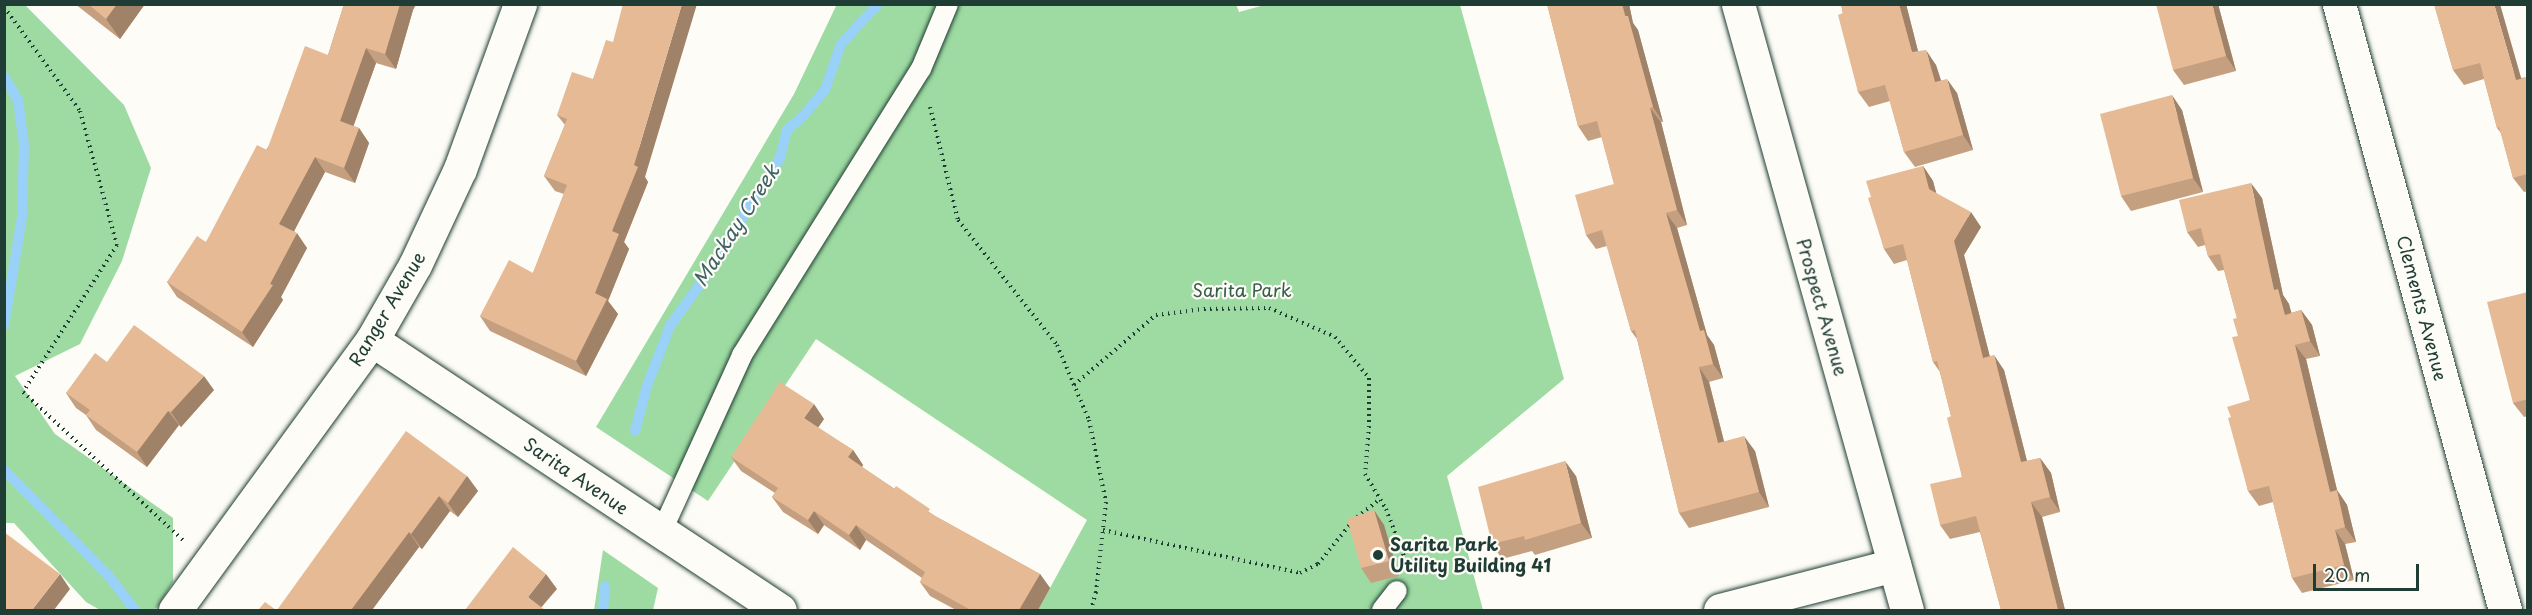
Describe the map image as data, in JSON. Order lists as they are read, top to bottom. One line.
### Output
{"streets":{"street":["Prospect Avenue","Clements Avenue","Ranger Avenue","Sarita Avenue"]},"crossings":[["Ranger Avenue","Sarita Avenue"]],"water":["Mackay Creek"],"parks":["Sarita Park"],"places":["Sarita Park Utility Building 41"],"scale_bar":"20 m"}
